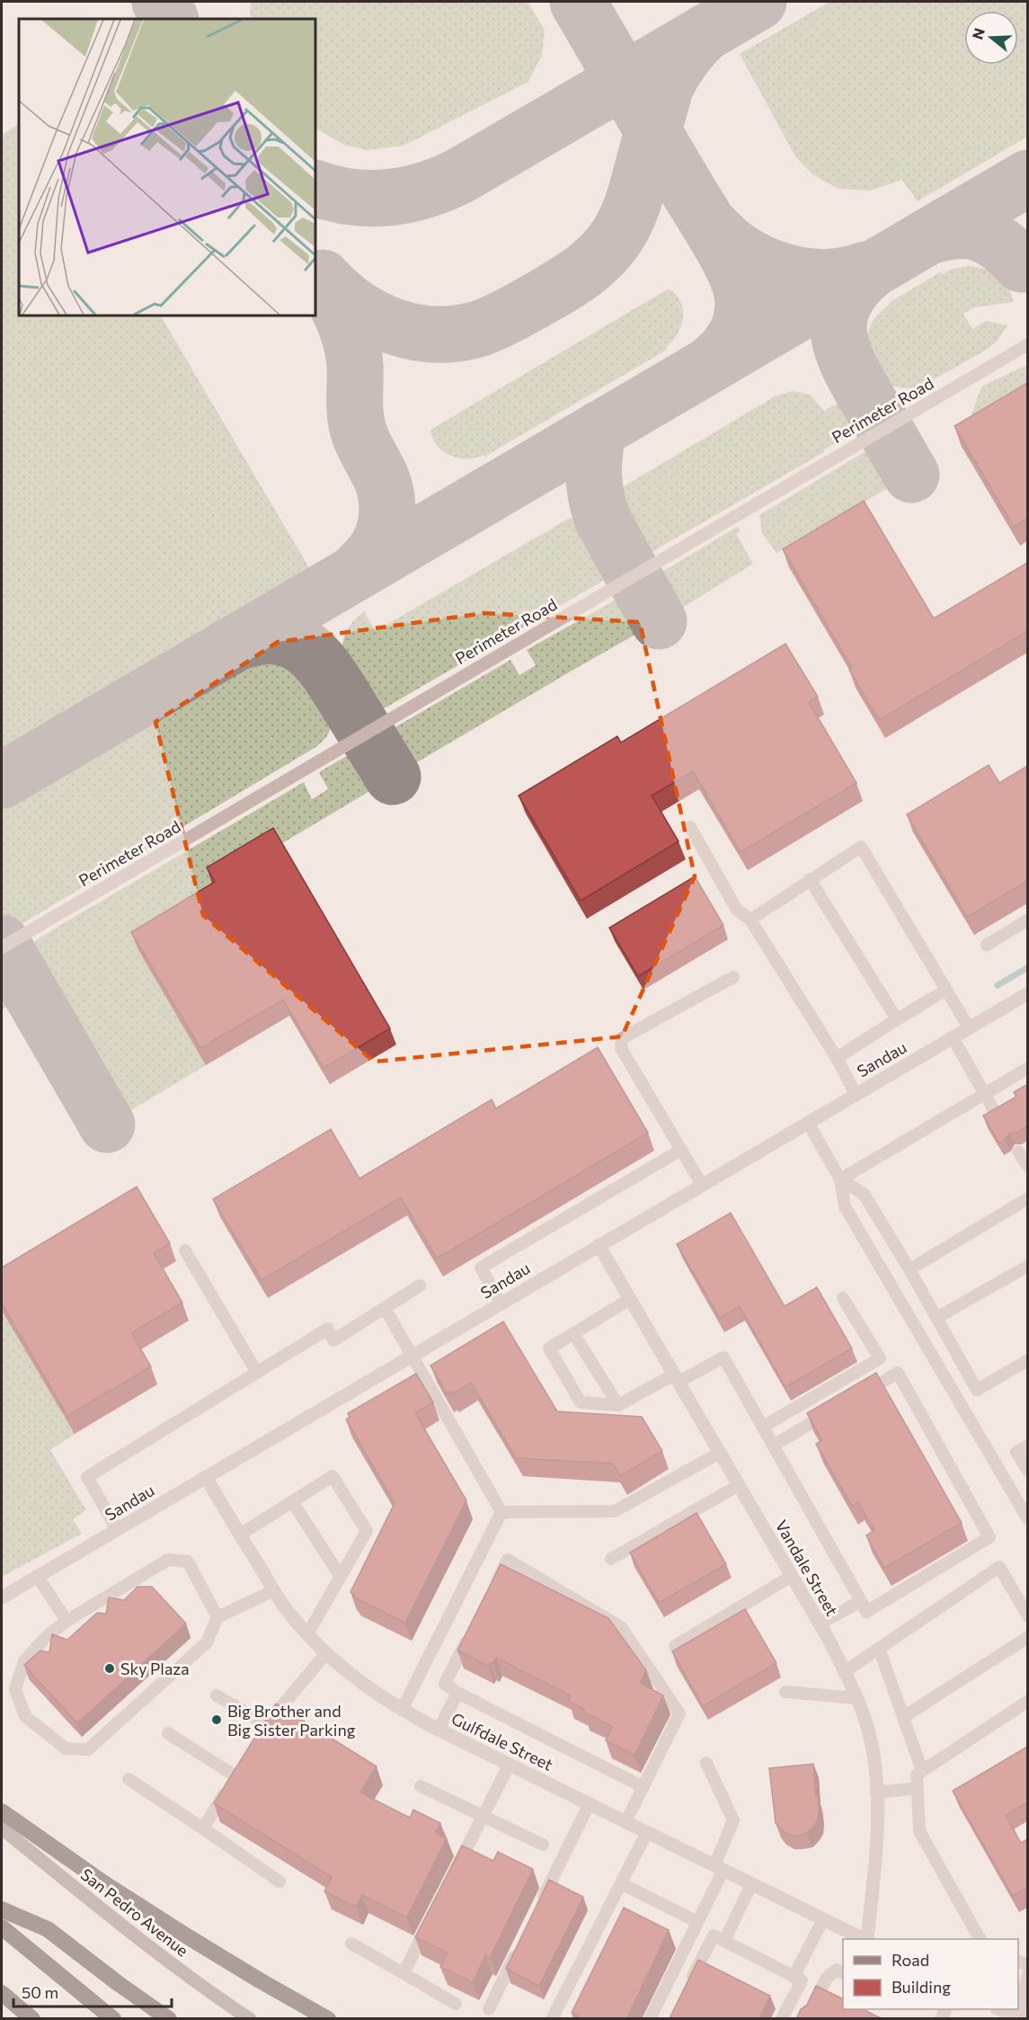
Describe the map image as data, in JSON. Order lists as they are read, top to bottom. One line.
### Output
{"streets":{"main road":["San Pedro Avenue"],"street":["Sandau","Vandale Street","Gulfdale Street"],"lane":["Perimeter Road"]},"crossings":[["Sandau","Vandale Street"],["Sandau","Gulfdale Street"]],"places":["Sky Plaza","Big Brother and Big Sister Parking"],"legend":["Road","Building"],"scale_bar":"50 m","north":"left"}
